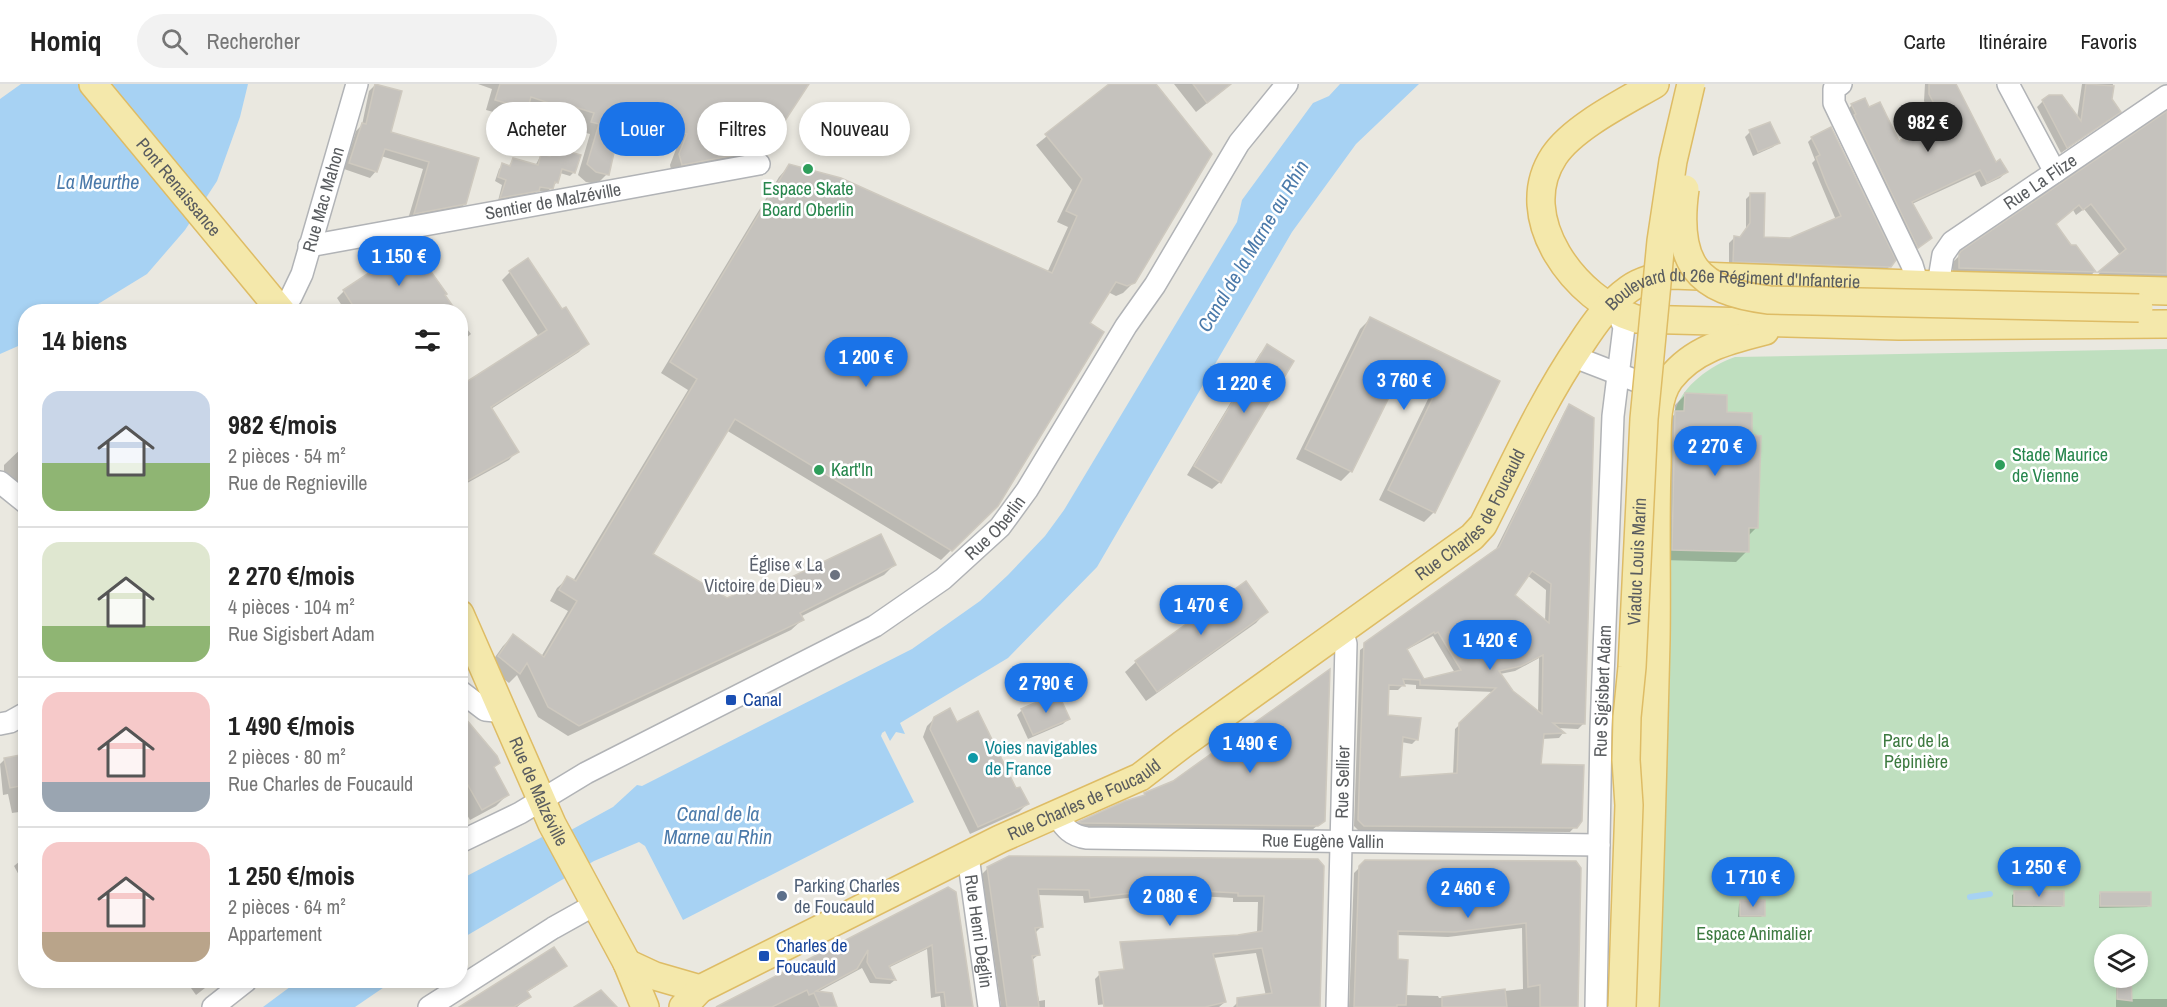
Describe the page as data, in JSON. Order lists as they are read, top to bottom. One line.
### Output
{"streets":{"main road":["Pont Renaissance","Boulevard du 26e Régiment d'Infanterie","Rue Charles de Foucauld","Viaduc Louis Marin","Rue de Malzéville"],"street":["Rue La Flize","Rue Mac Mahon","Sentier de Malzéville","Rue Oberlin","Rue Sigisbert Adam","Rue Sellier","Rue Eugène Vallin","Rue Henri Déglin"]},"crossings":[["Rue La Flize","Boulevard du 26e Régiment d'Infanterie"],["Pont Renaissance","Rue Mac Mahon"],["Rue Mac Mahon","Sentier de Malzéville"],["Boulevard du 26e Régiment d'Infanterie","Rue Charles de Foucauld"],["Boulevard du 26e Régiment d'Infanterie","Rue Sigisbert Adam"],["Rue Charles de Foucauld","Rue Sigisbert Adam"],["Rue Charles de Foucauld","Rue Sellier"],["Rue Charles de Foucauld","Rue Eugène Vallin"],["Rue Charles de Foucauld","Rue Henri Déglin"],["Rue Oberlin","Rue de Malzéville"],["Rue Sigisbert Adam","Rue Eugène Vallin"],["Rue Sellier","Rue Eugène Vallin"]],"water":["La Meurthe","Canal de la Marne au Rhin"],"parks":["Parc de la Pépinière","Espace Animalier"],"places":{"other":["Espace Skate Board Oberlin","Stade Maurice de Vienne","Kart'In","Église « La Victoire de Dieu »","Voies navigables de France","Parking Charles de Foucauld"],"transit":["Canal","Charles de Foucauld"]},"page":{"header":"Homiq","search":"Rechercher","nav":["Carte","Itinéraire","Favoris"],"price":["982 €","1 150 €","1 200 €","3 760 €","1 220 €","2 270 €","1 470 €","1 420 €","2 790 €","1 490 €","1 250 €","1 710 €","2 460 €","2 080 €"],"chip":["Acheter","Louer","Filtres","Nouveau"],"heading":"14 biens","list":[{"name":"982 €/mois","note":"2 pièces · 54 m² · Rue de Regnieville"},{"name":"2 270 €/mois","note":"4 pièces · 104 m² · Rue Sigisbert Adam"},{"name":"1 490 €/mois","note":"2 pièces · 80 m² · Rue Charles de Foucauld"},{"name":"1 250 €/mois","note":"2 pièces · 64 m² · Appartement"}]}}
